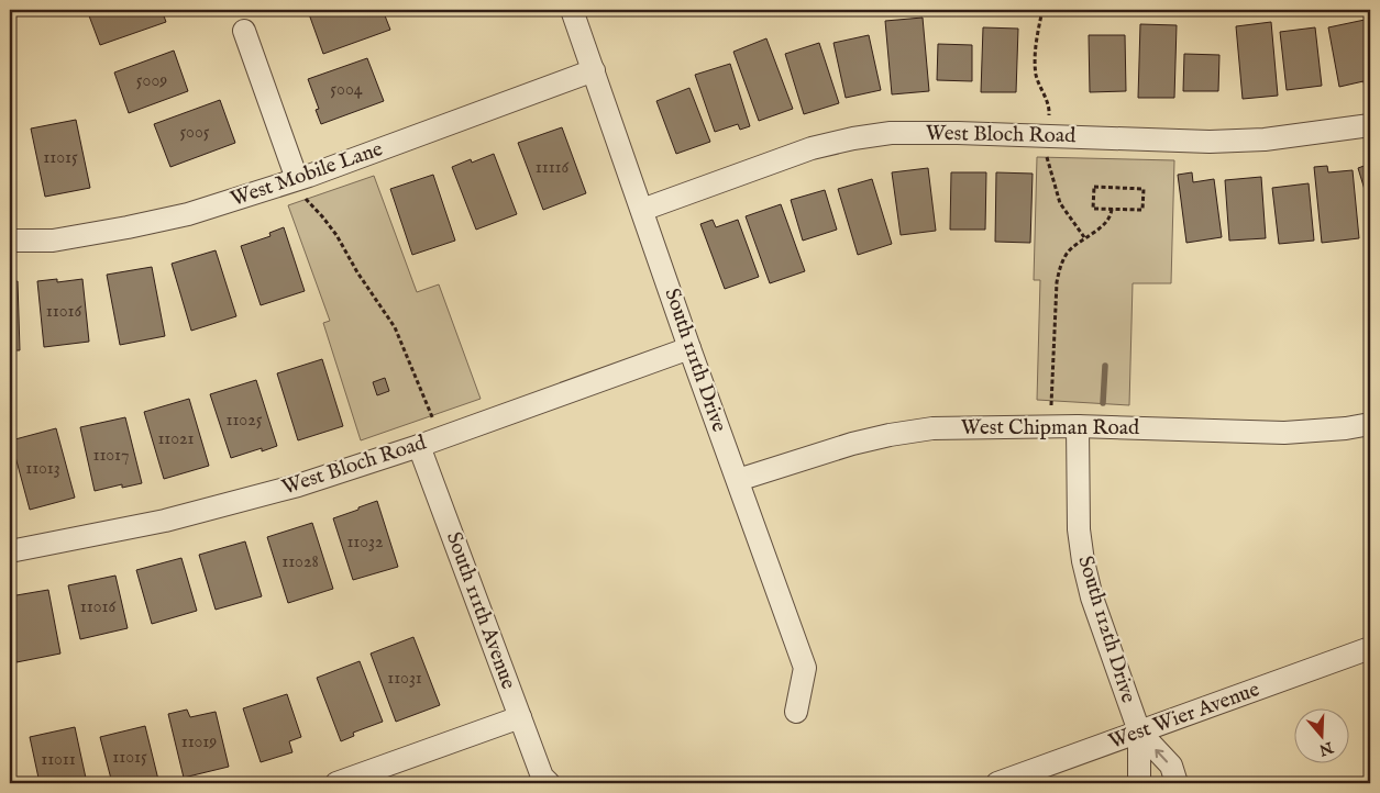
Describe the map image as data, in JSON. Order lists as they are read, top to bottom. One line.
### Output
{"streets":{"street":["West Bloch Road","West Mobile Lane","South 111th Drive","West Chipman Road","South 111th Avenue","South 112th Drive","West Wier Avenue"]},"crossings":[["West Bloch Road","South 111th Drive"],["West Bloch Road","South 111th Avenue"],["West Mobile Lane","South 111th Drive"],["South 111th Drive","West Chipman Road"],["West Chipman Road","South 112th Drive"],["South 112th Drive","West Wier Avenue"]],"house_numbers":["5009","5004","5005","11015","11116","11016","11025","11021","11017","11013","11032","11028","11016","11031","11019","11015","11011"],"north":"bottom"}
